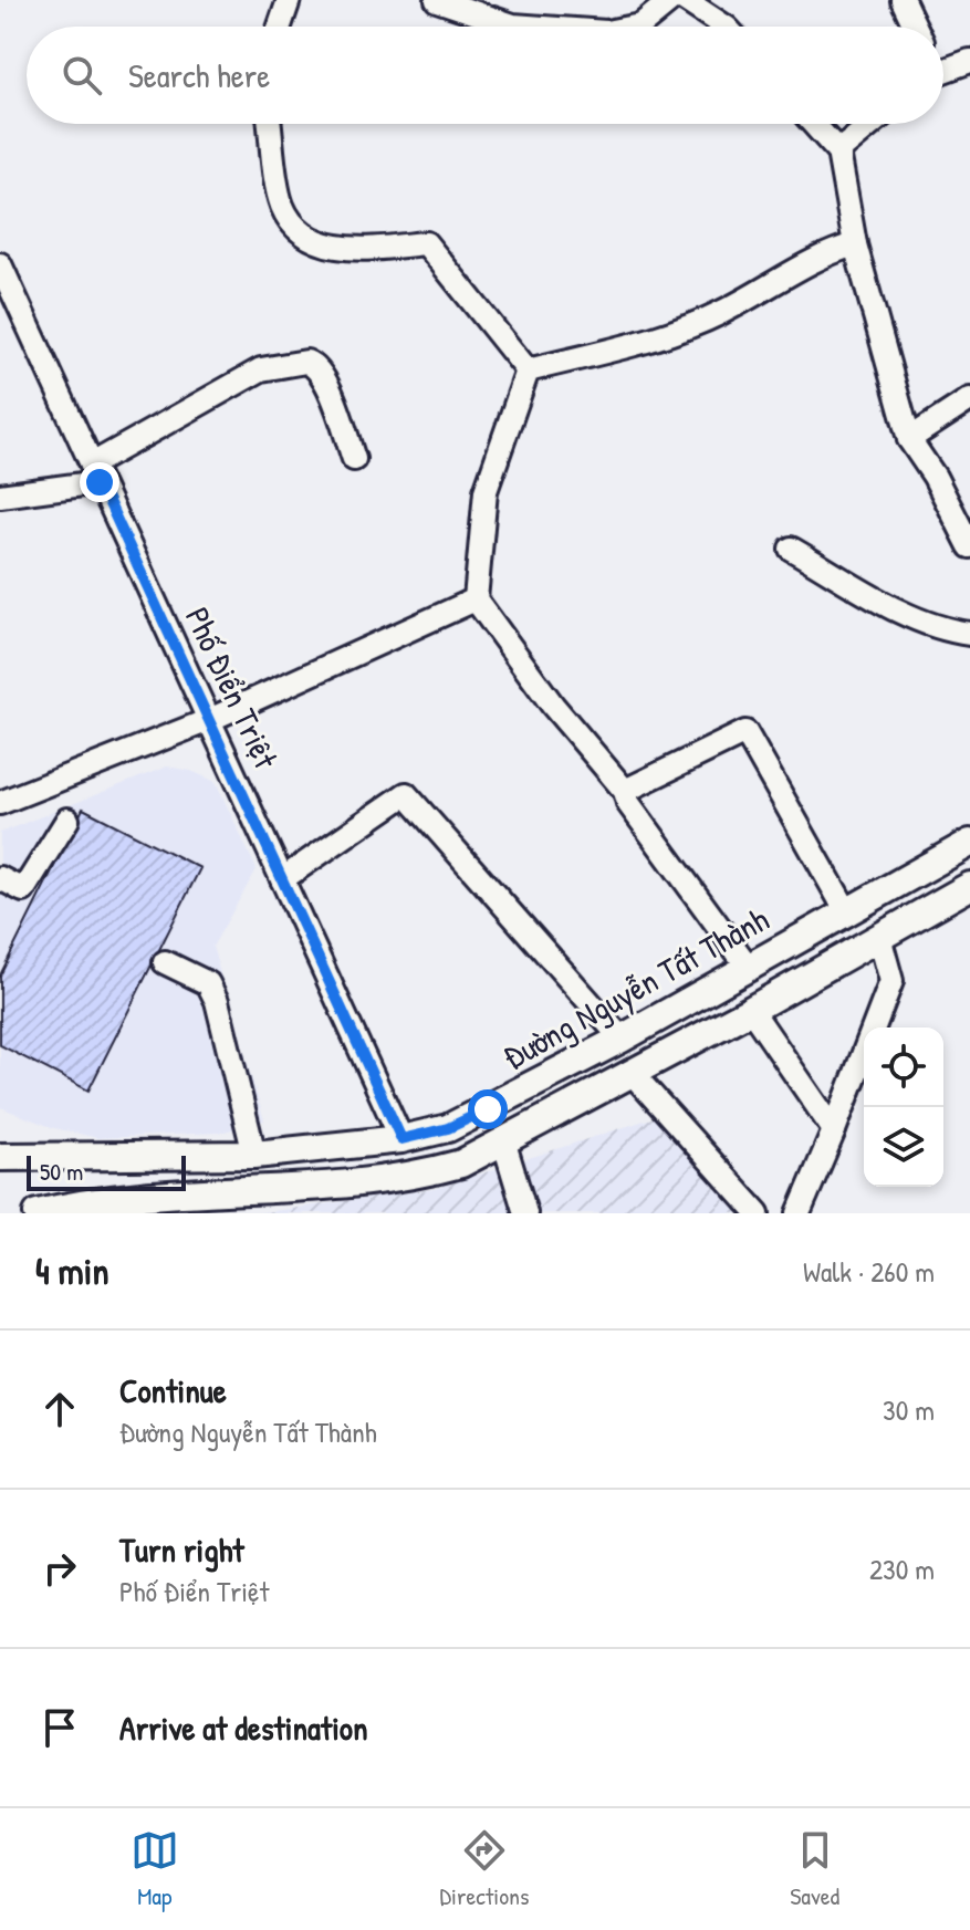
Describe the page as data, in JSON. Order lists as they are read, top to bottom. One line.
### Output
{"streets":{"main road":["Đường Nguyễn Tất Thành"],"street":["Phố Điển Triệt"]},"crossings":[["Phố Điển Triệt","Đường Nguyễn Tất Thành"]],"scale_bar":"50 m","page":{"search":"Search here","scale":"50 m","heading":["4 min","Walk · 260 m"],"list":[["Continue","Đường Nguyễn Tất Thành","30 m"],["Turn right","Phố Điển Triệt","230 m"],"Arrive at destination"],"nav":["Map","Directions","Saved"]}}
